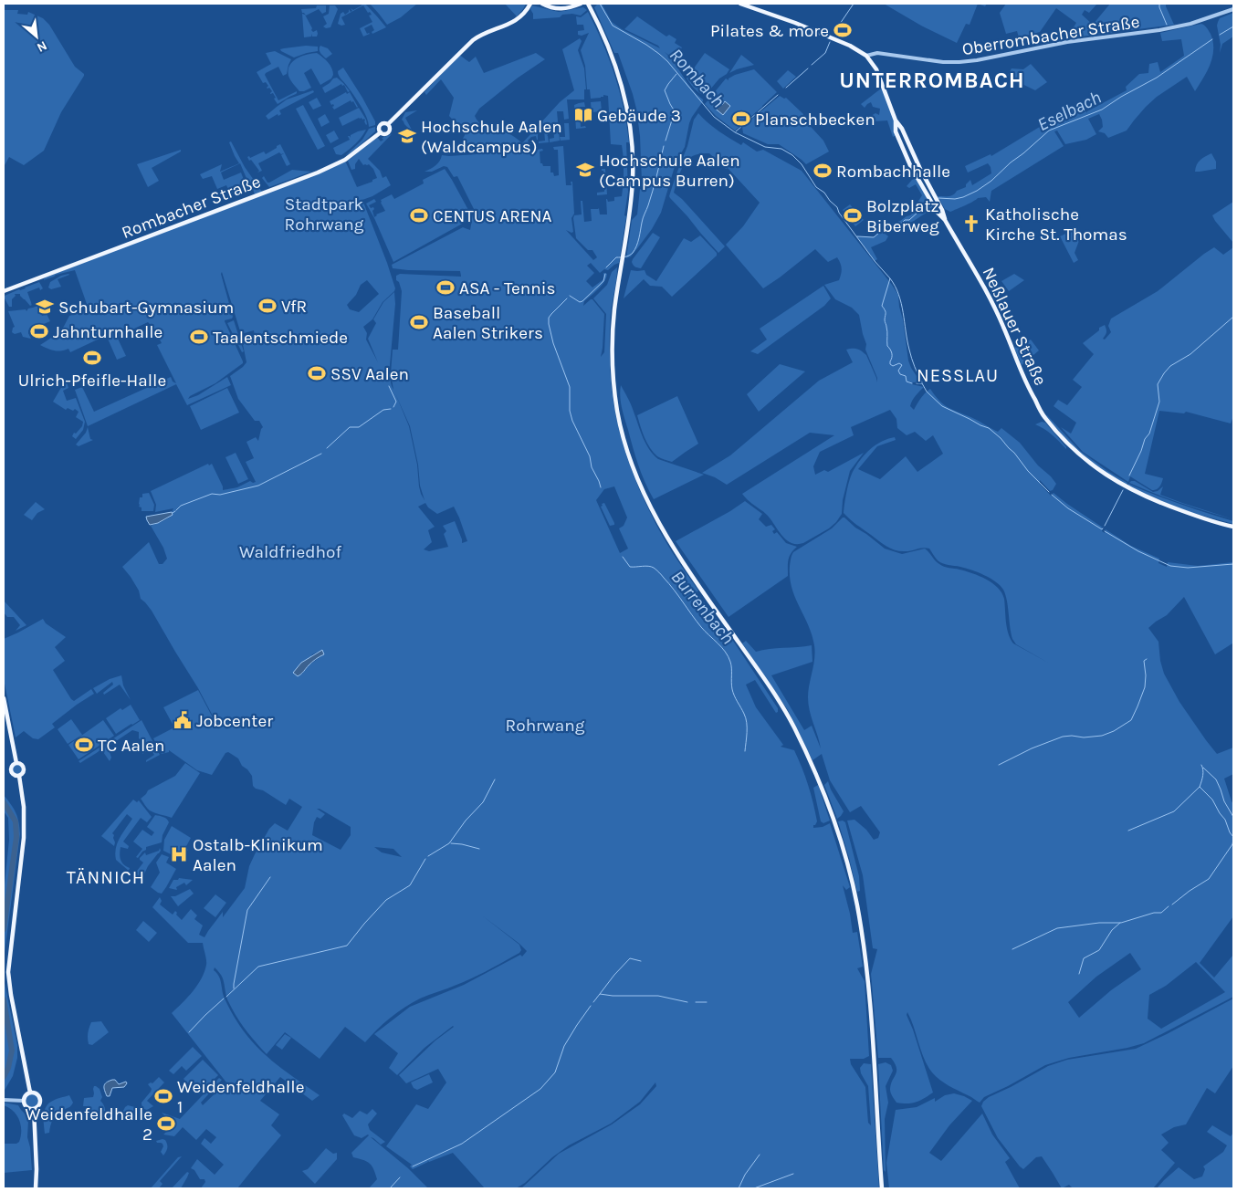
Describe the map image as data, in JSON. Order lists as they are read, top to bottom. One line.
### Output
{"streets":{"main road":["Rombacher Straße","Neßlauer Straße"],"street":["Oberrombacher Straße"]},"crossings":[["Oberrombacher Straße","Neßlauer Straße"]],"districts":["UNTERROMBACH","NESSLAU","TÄNNICH"],"water":["Rombach","Eselbach","Burrenbach"],"parks":["Stadtpark Rohrwang","Waldfriedhof","Rohrwang"],"places":{"sports":["Pilates & more","Planschbecken","Rombachhalle","CENTUS ARENA","Bolzplatz Biberweg","ASA - Tennis","VfR","Baseball Aalen Strikers","Jahnturnhalle","Taalentschmiede","Ulrich-Pfeifle-Halle","SSV Aalen","TC Aalen","Weidenfeldhalle 1","Weidenfeldhalle 2"],"library":["Gebäude 3"],"school or university":["Hochschule Aalen (Waldcampus)","Hochschule Aalen (Campus Burren)","Schubart-Gymnasium"],"church":["Katholische Kirche St. Thomas"],"public building":["Jobcenter"],"hospital":["Ostalb-Klinikum Aalen"]},"north":"bottom right"}
